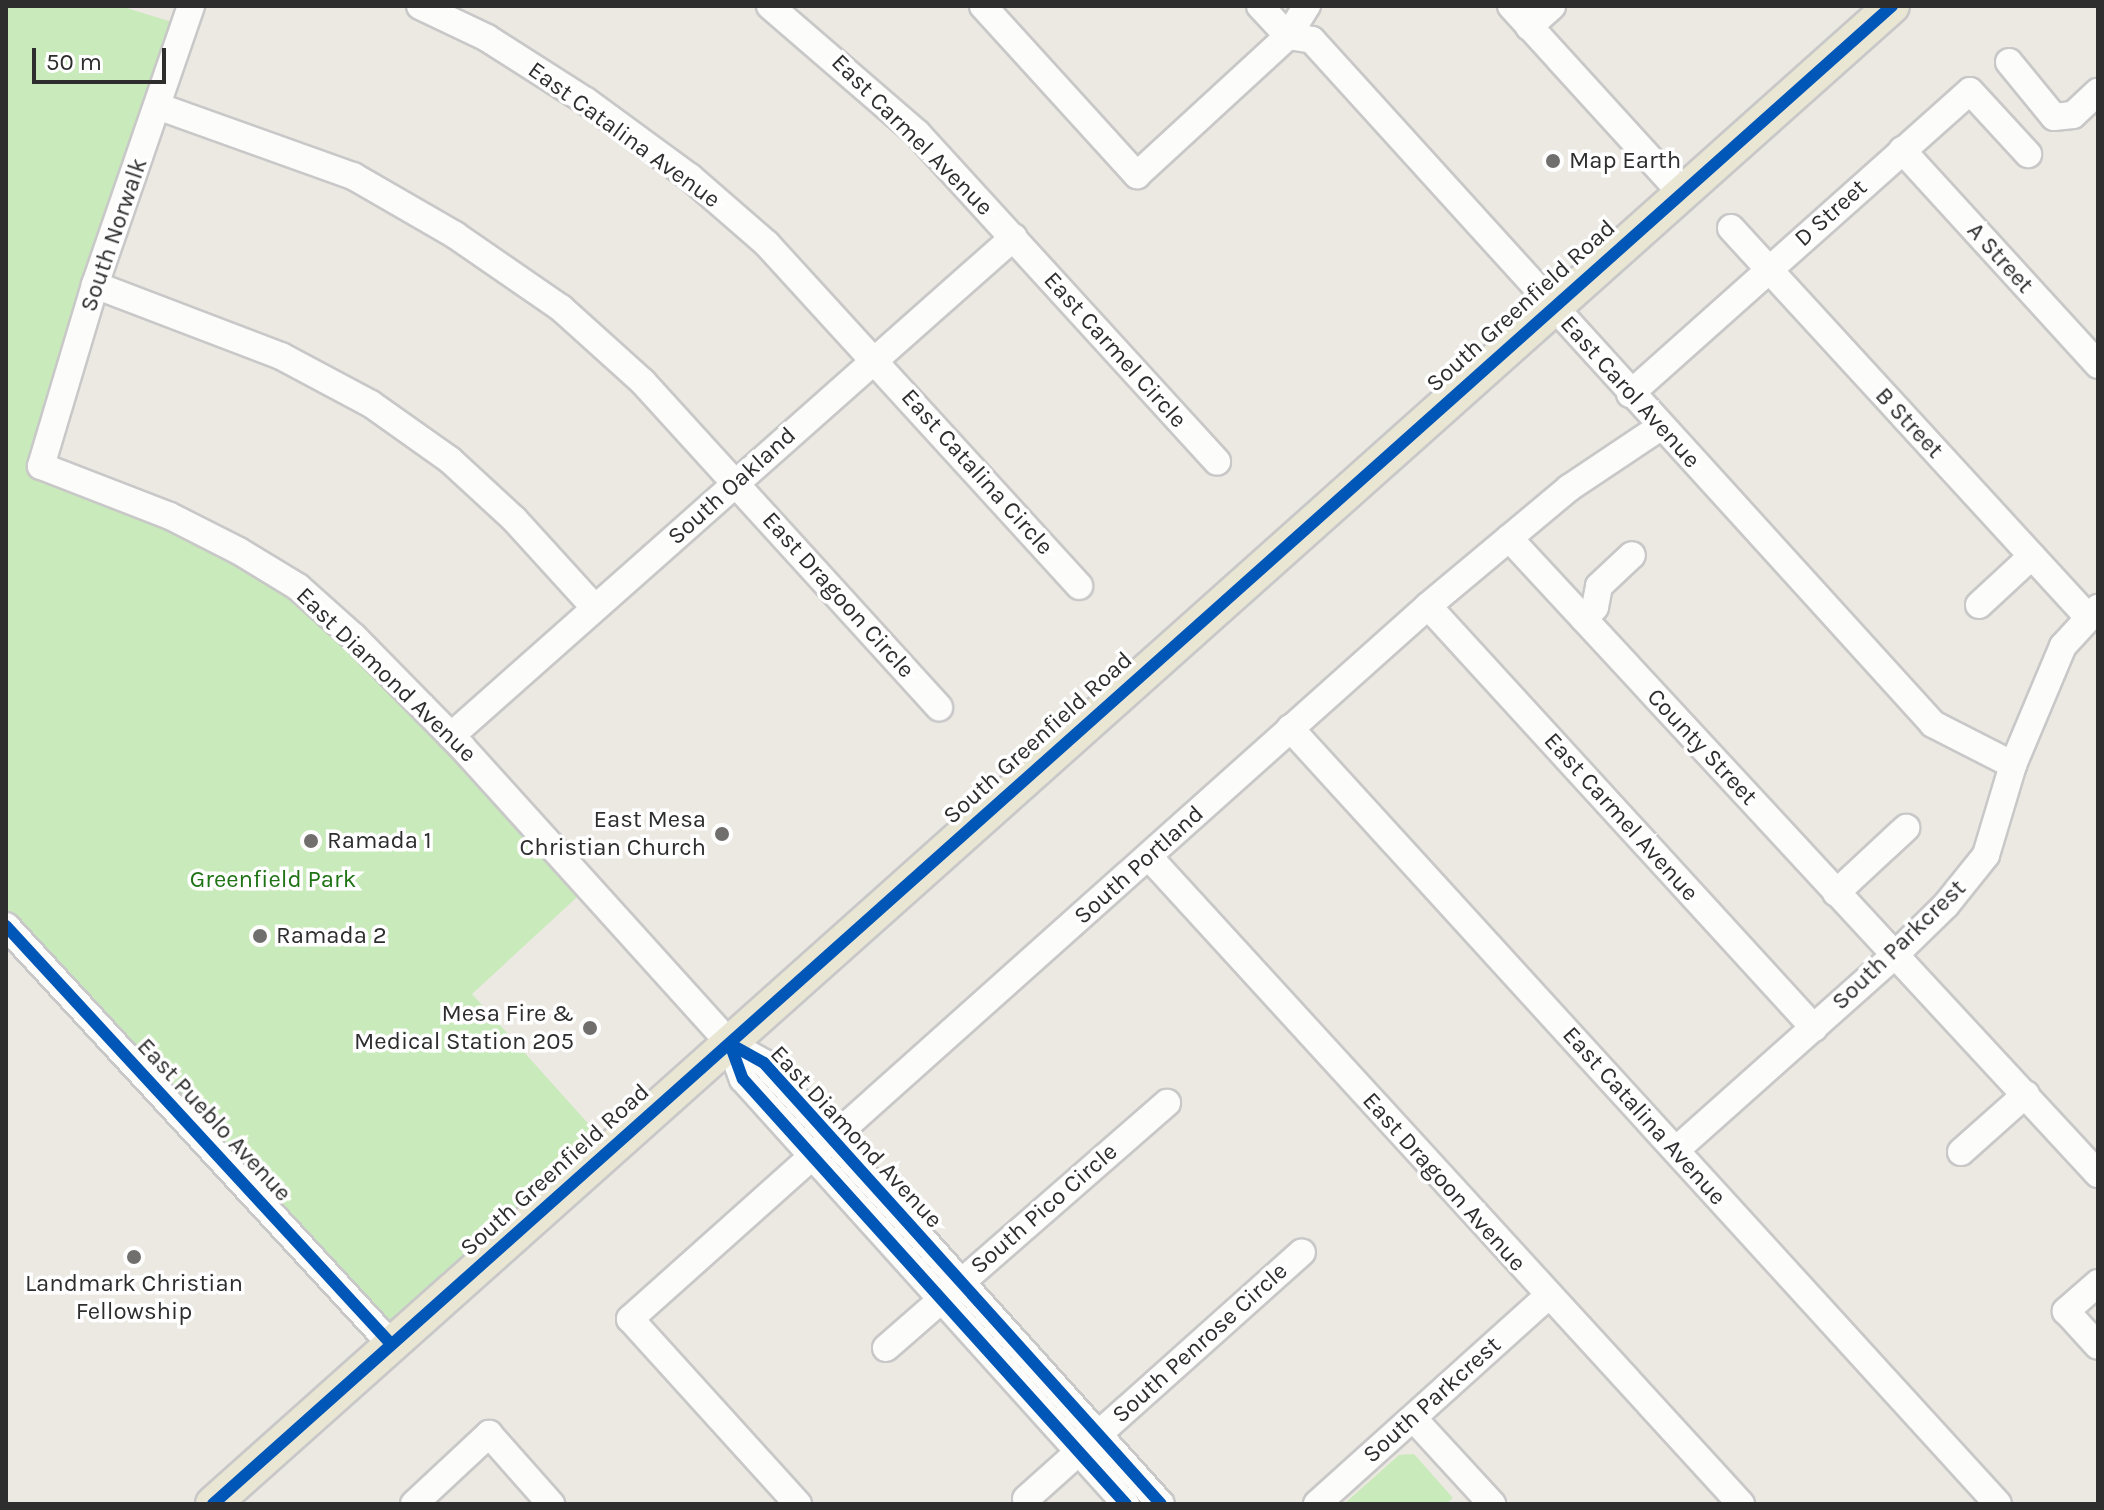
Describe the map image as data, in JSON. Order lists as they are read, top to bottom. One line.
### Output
{"streets":{"main road":["South Greenfield Road"],"street":["East Catalina Avenue","East Carmel Avenue","D Street","South Norwalk","A Street","East Carmel Circle","East Carol Avenue","B Street","East Catalina Circle","South Oakland","East Dragoon Circle","East Diamond Avenue","County Street","South Portland","South Parkcrest","East Pueblo Avenue","East Dragoon Avenue","South Pico Circle","South Penrose Circle"]},"crossings":[["East Catalina Avenue","East Catalina Circle"],["East Catalina Avenue","South Oakland"],["East Catalina Avenue","South Portland"],["East Catalina Avenue","South Parkcrest"],["East Carmel Avenue","East Carmel Circle"],["East Carmel Avenue","South Oakland"],["East Carmel Avenue","South Portland"],["East Carmel Avenue","South Parkcrest"],["D Street","A Street"],["D Street","East Carol Avenue"],["D Street","B Street"],["South Norwalk","East Diamond Avenue"],["South Greenfield Road","East Carol Avenue"],["South Greenfield Road","East Diamond Avenue"],["South Greenfield Road","East Pueblo Avenue"],["East Carmel Circle","South Oakland"],["East Carol Avenue","South Portland"],["East Carol Avenue","South Parkcrest"],["B Street","South Parkcrest"],["East Catalina Circle","South Oakland"],["South Oakland","East Dragoon Circle"],["South Oakland","East Diamond Avenue"],["East Diamond Avenue","South Portland"],["East Diamond Avenue","South Pico Circle"],["East Diamond Avenue","South Penrose Circle"],["County Street","South Portland"],["County Street","South Parkcrest"],["South Portland","East Dragoon Avenue"],["South Parkcrest","East Dragoon Avenue"]],"parks":["Greenfield Park"],"places":["Map Earth","East Mesa Christian Church","Ramada 1","Ramada 2","Mesa Fire & Medical Station 205","Landmark Christian Fellowship"],"scale_bar":"50 m"}
